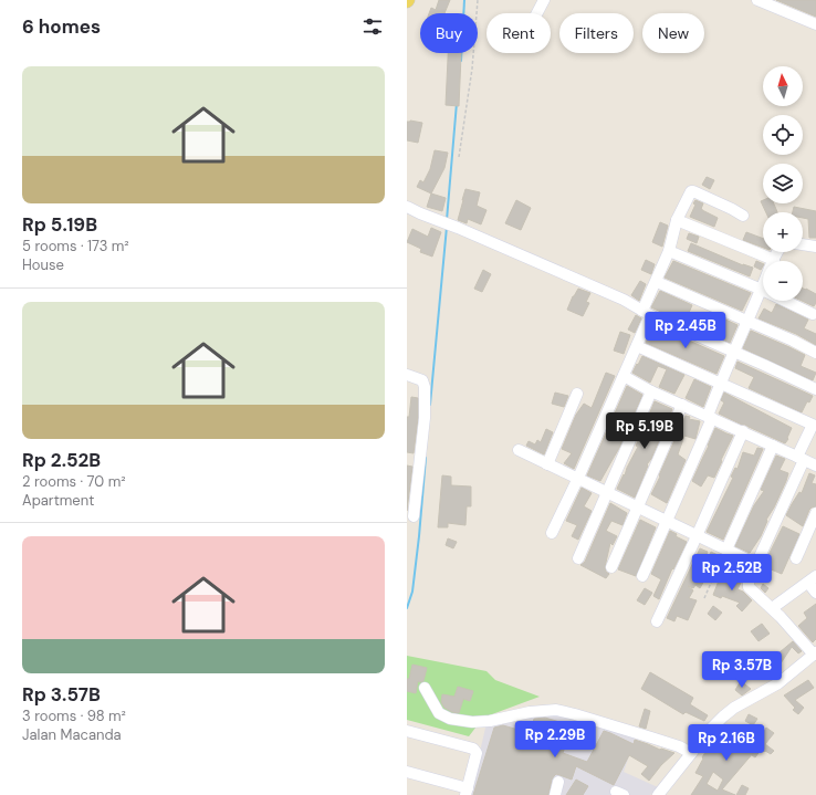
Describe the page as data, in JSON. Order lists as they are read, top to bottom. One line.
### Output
{"north":"top","page":{"heading":"6 homes","chip":["Buy","Rent","Filters","New"],"list":[{"name":"Rp 5.19B","note":"5 rooms · 173 m² · House"},{"name":"Rp 2.52B","note":"2 rooms · 70 m² · Apartment"},{"name":"Rp 3.57B","note":"3 rooms · 98 m² · Jalan Macanda"}],"map_buttons":["+","−"],"price":["Rp 2.45B","Rp 5.19B","Rp 2.52B","Rp 3.57B","Rp 2.29B","Rp 2.16B"]}}
